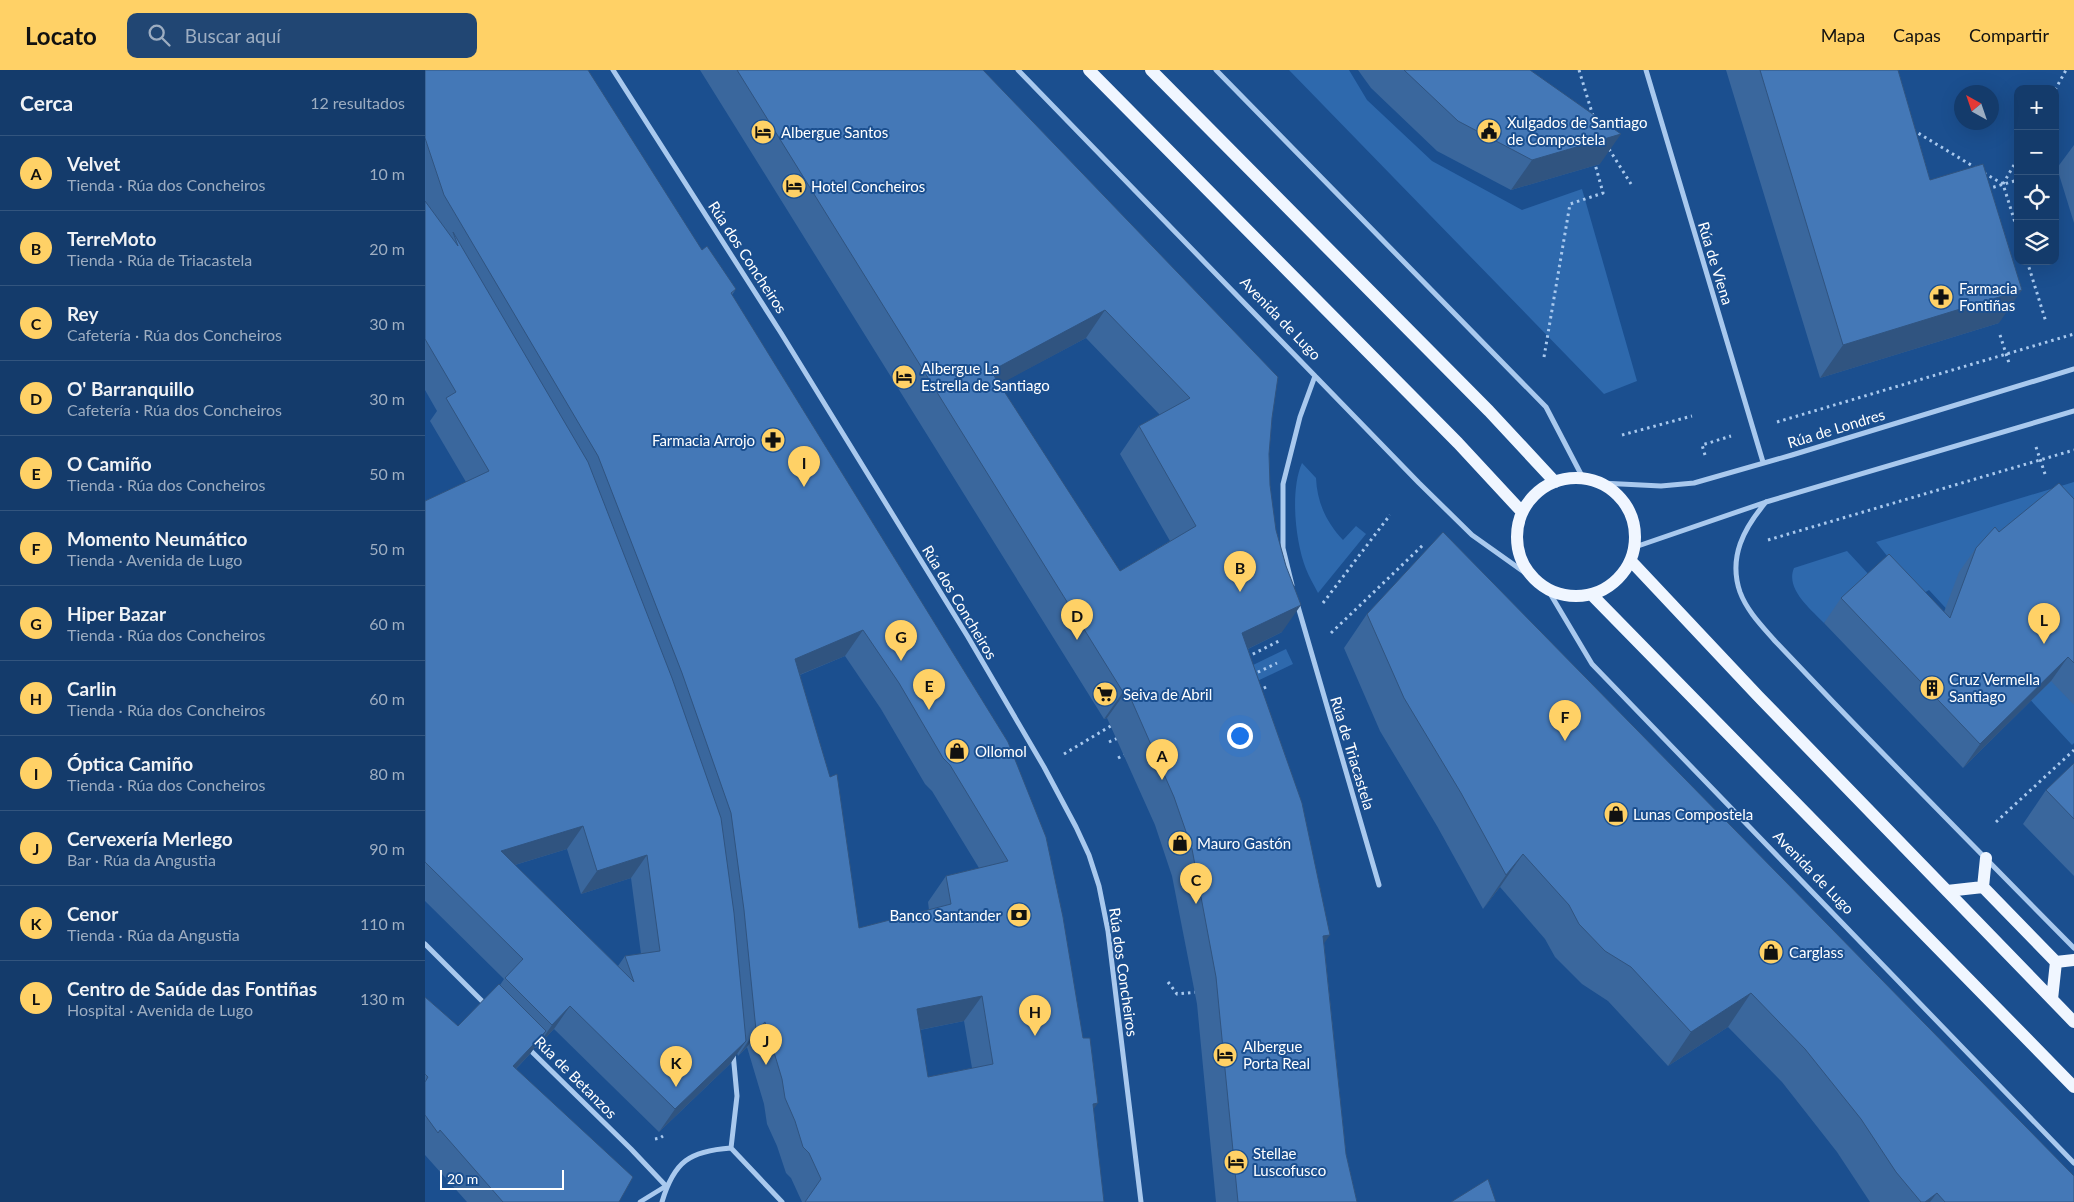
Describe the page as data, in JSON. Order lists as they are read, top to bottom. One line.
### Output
{"streets":{"street":["Rúa dos Concheiros","Rúa de Viena","Avenida de Lugo","Rúa de Londres","Rúa de Triacastela","Rúa de Betanzos"]},"crossings":[["Rúa de Viena","Rúa de Londres"],["Avenida de Lugo","Rúa de Londres"],["Avenida de Lugo","Rúa de Triacastela"]],"places":{"public building":["Xulgados de Santiago de Compostela"],"hotel":["Albergue Santos","Hotel Concheiros","Albergue La Estrella de Santiago","Albergue Porta Real","Stellae Luscofusco"],"pharmacy":["Farmacia Fontiñas","Farmacia Arrojo"],"building":["Cruz Vermella Santiago"],"supermarket":["Seiva de Abril"],"shop":["Ollomol","Lunas Compostela","Mauro Gastón","Carglass"],"bank":["Banco Santander"]},"scale_bar":"20 m","north":"top left","page":{"header":"Locato","search":"Buscar aquí","nav":["Mapa","Capas","Compartir"],"heading":["Cerca","12 resultados"],"map_buttons":["+","−"],"list":[{"mark":"A","name":"Velvet","note":"Tienda · Rúa dos Concheiros","value":"10 m"},{"mark":"B","name":"TerreMoto","note":"Tienda · Rúa de Triacastela","value":"20 m"},{"mark":"C","name":"Rey","note":"Cafetería · Rúa dos Concheiros","value":"30 m"},{"mark":"D","name":"O' Barranquillo","note":"Cafetería · Rúa dos Concheiros","value":"30 m"},{"mark":"E","name":"O Camiño","note":"Tienda · Rúa dos Concheiros","value":"50 m"},{"mark":"F","name":"Momento Neumático","note":"Tienda · Avenida de Lugo","value":"50 m"},{"mark":"G","name":"Hiper Bazar","note":"Tienda · Rúa dos Concheiros","value":"60 m"},{"mark":"H","name":"Carlin","note":"Tienda · Rúa dos Concheiros","value":"60 m"},{"mark":"I","name":"Óptica Camiño","note":"Tienda · Rúa dos Concheiros","value":"80 m"},{"mark":"J","name":"Cervexería Merlego","note":"Bar · Rúa da Angustia","value":"90 m"},{"mark":"K","name":"Cenor","note":"Tienda · Rúa da Angustia","value":"110 m"},{"mark":"L","name":"Centro de Saúde das Fontiñas","note":"Hospital · Avenida de Lugo","value":"130 m"}],"pins":["I","B","D","L","G","E","F","A","C","H","J","K"],"scale":"20 m"}}
